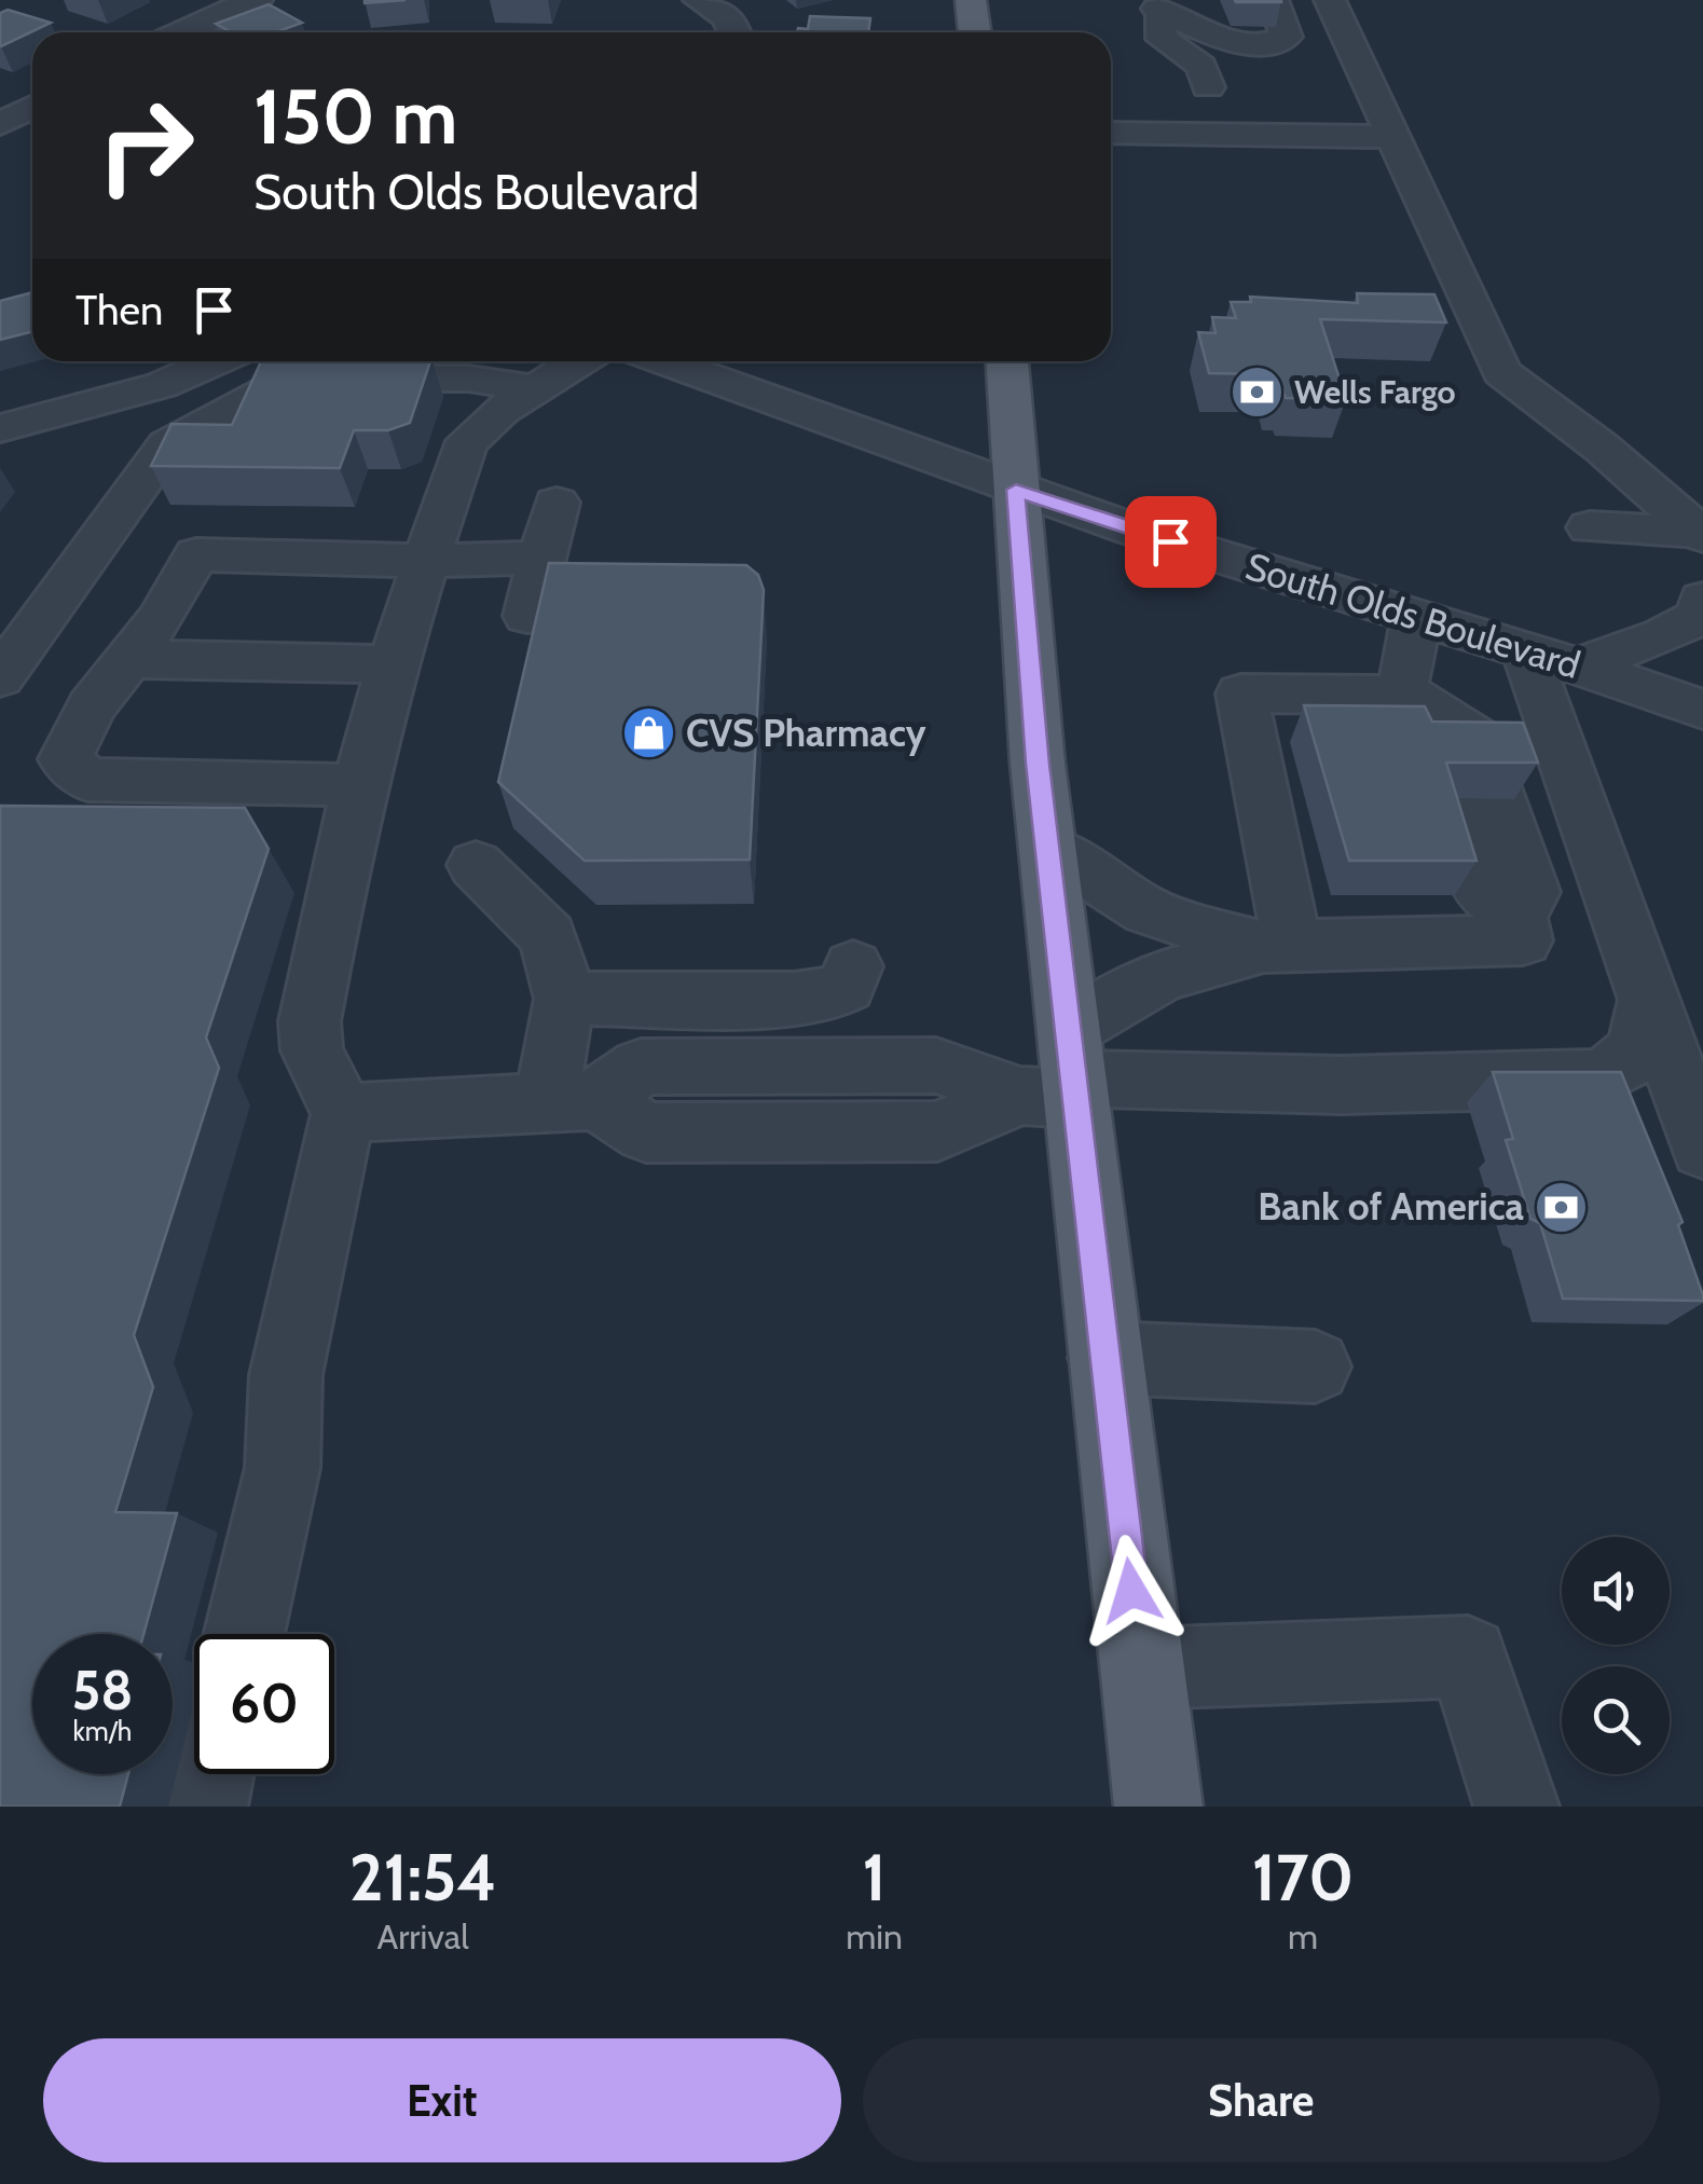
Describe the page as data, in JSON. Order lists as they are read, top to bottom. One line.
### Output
{"streets":{"street":["South Olds Boulevard"]},"places":{"bank":["Wells Fargo","Bank of America"],"shop":["CVS Pharmacy"]},"page":{"turn":["150 m","South Olds Boulevard"],"then":"Then","speed":"58 km/h","limit":"60","eta":["21:54","Arrival","1","min","170","m"],"buttons":["Exit","Share"]}}
